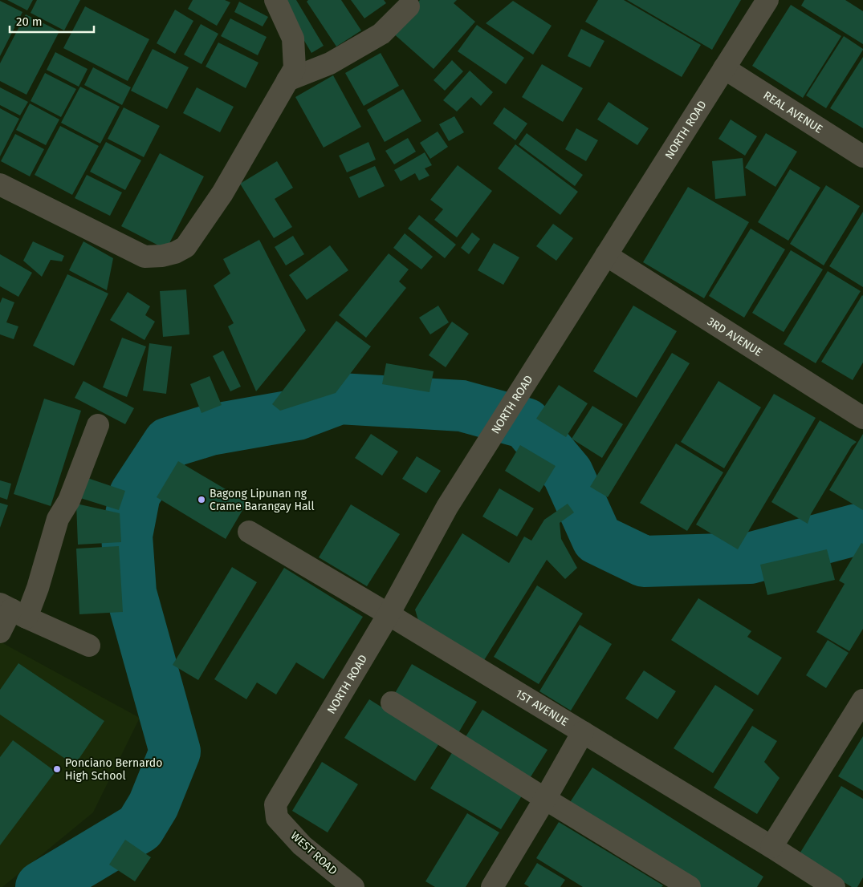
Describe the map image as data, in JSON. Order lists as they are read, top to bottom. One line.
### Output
{"streets":{"street":["REAL AVENUE","NORTH ROAD","3RD AVENUE","1ST AVENUE","WEST ROAD"]},"crossings":[["REAL AVENUE","NORTH ROAD"],["NORTH ROAD","3RD AVENUE"],["NORTH ROAD","1ST AVENUE"],["NORTH ROAD","WEST ROAD"]],"places":["Bagong Lipunan ng Crame Barangay Hall","Ponciano Bernardo High School"],"scale_bar":"20 m"}
